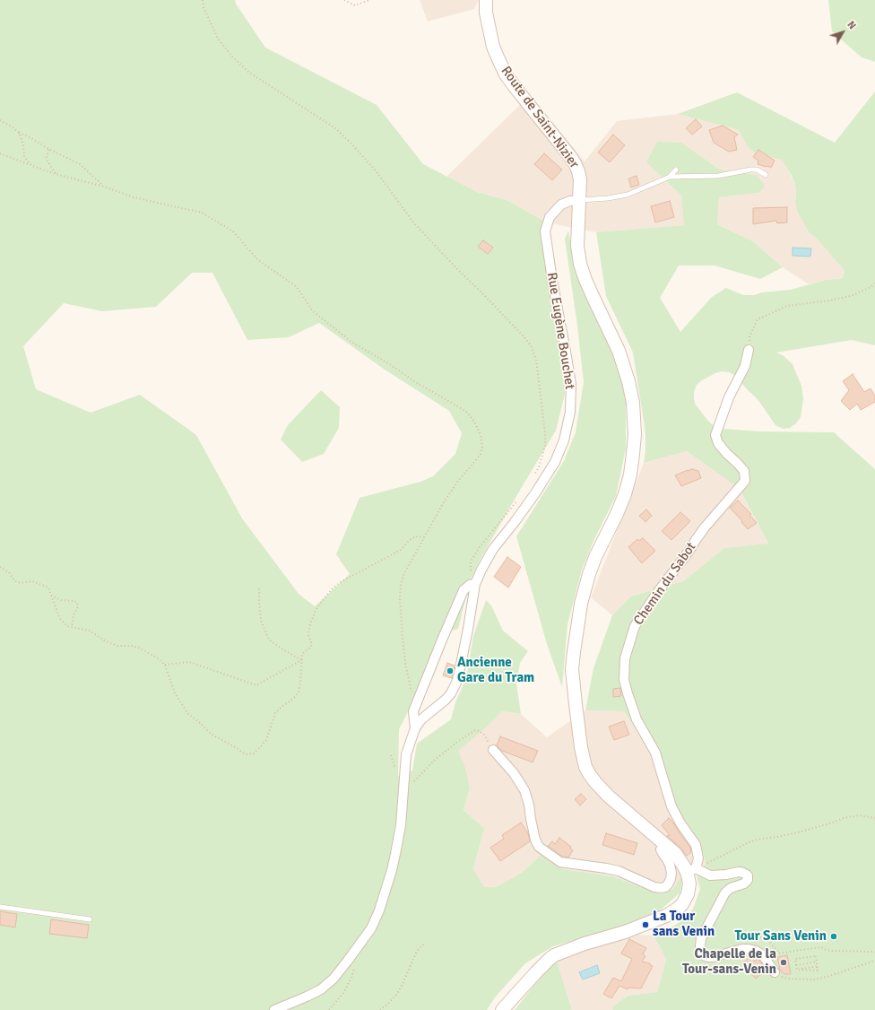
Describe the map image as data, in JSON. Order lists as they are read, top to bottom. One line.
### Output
{"streets":{"main road":["Route de Saint-Nizier"],"street":["Rue Eugène Bouchet","Chemin du Sabot"]},"crossings":[["Route de Saint-Nizier","Rue Eugène Bouchet"],["Route de Saint-Nizier","Chemin du Sabot"]],"places":["Ancienne Gare du Tram","La Tour sans Venin","Tour Sans Venin","Chapelle de la Tour-sans-Venin"],"north":"top right"}
